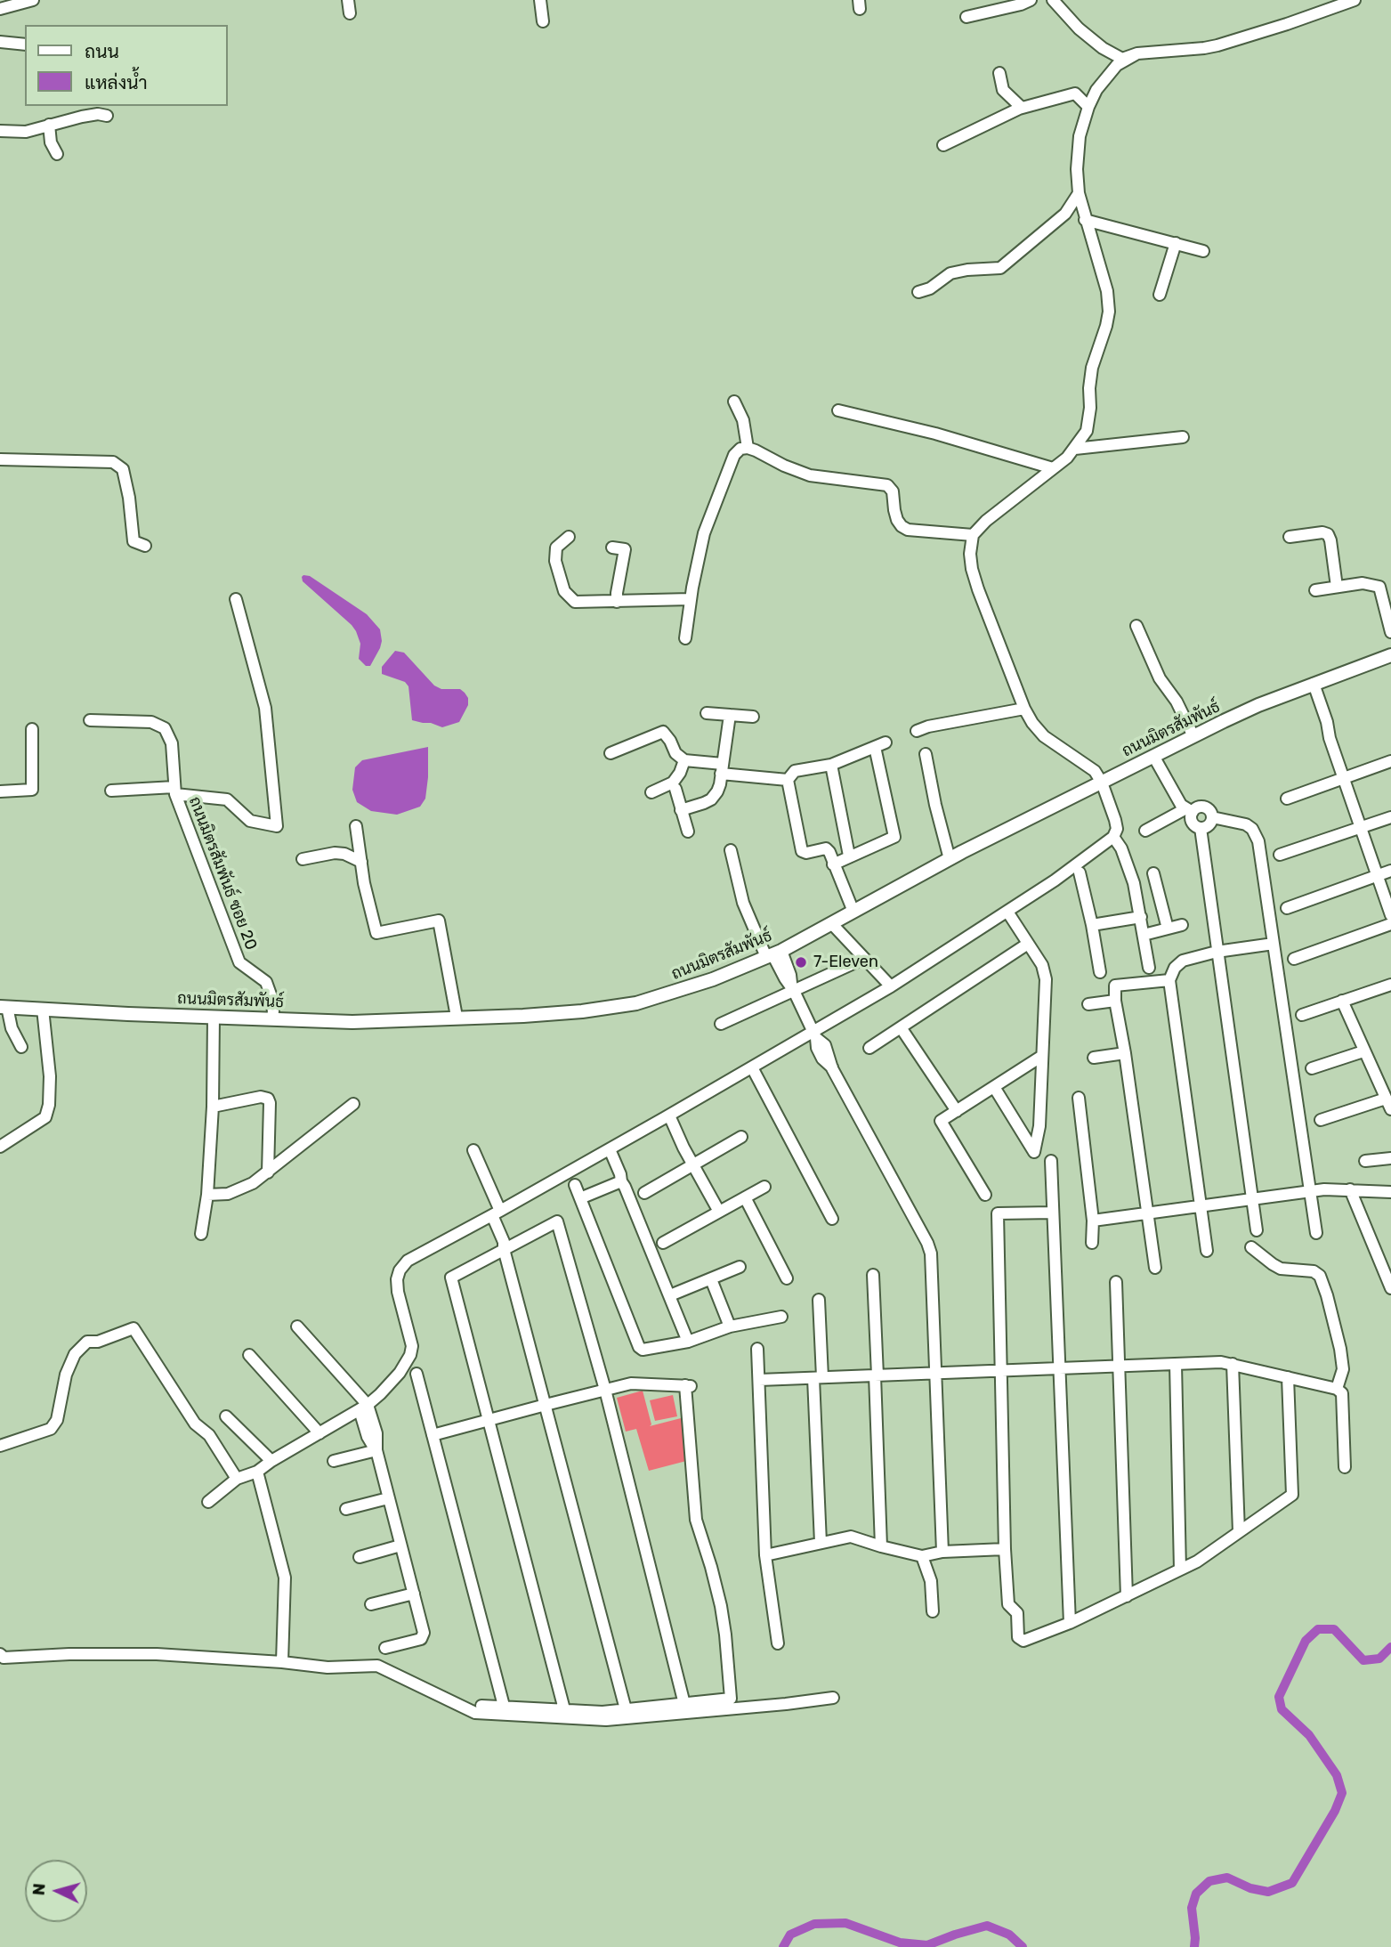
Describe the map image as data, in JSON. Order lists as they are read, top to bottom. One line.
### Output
{"streets":{"street":["ถนนมิตรสัมพันธ์","ถนนมิตรสัมพันธ์ ซอย 20"]},"crossings":[["ถนนมิตรสัมพันธ์","ถนนมิตรสัมพันธ์ ซอย 20"]],"places":["7-Eleven"],"legend":["ถนน","แหล่งน้ำ"],"north":"left"}
